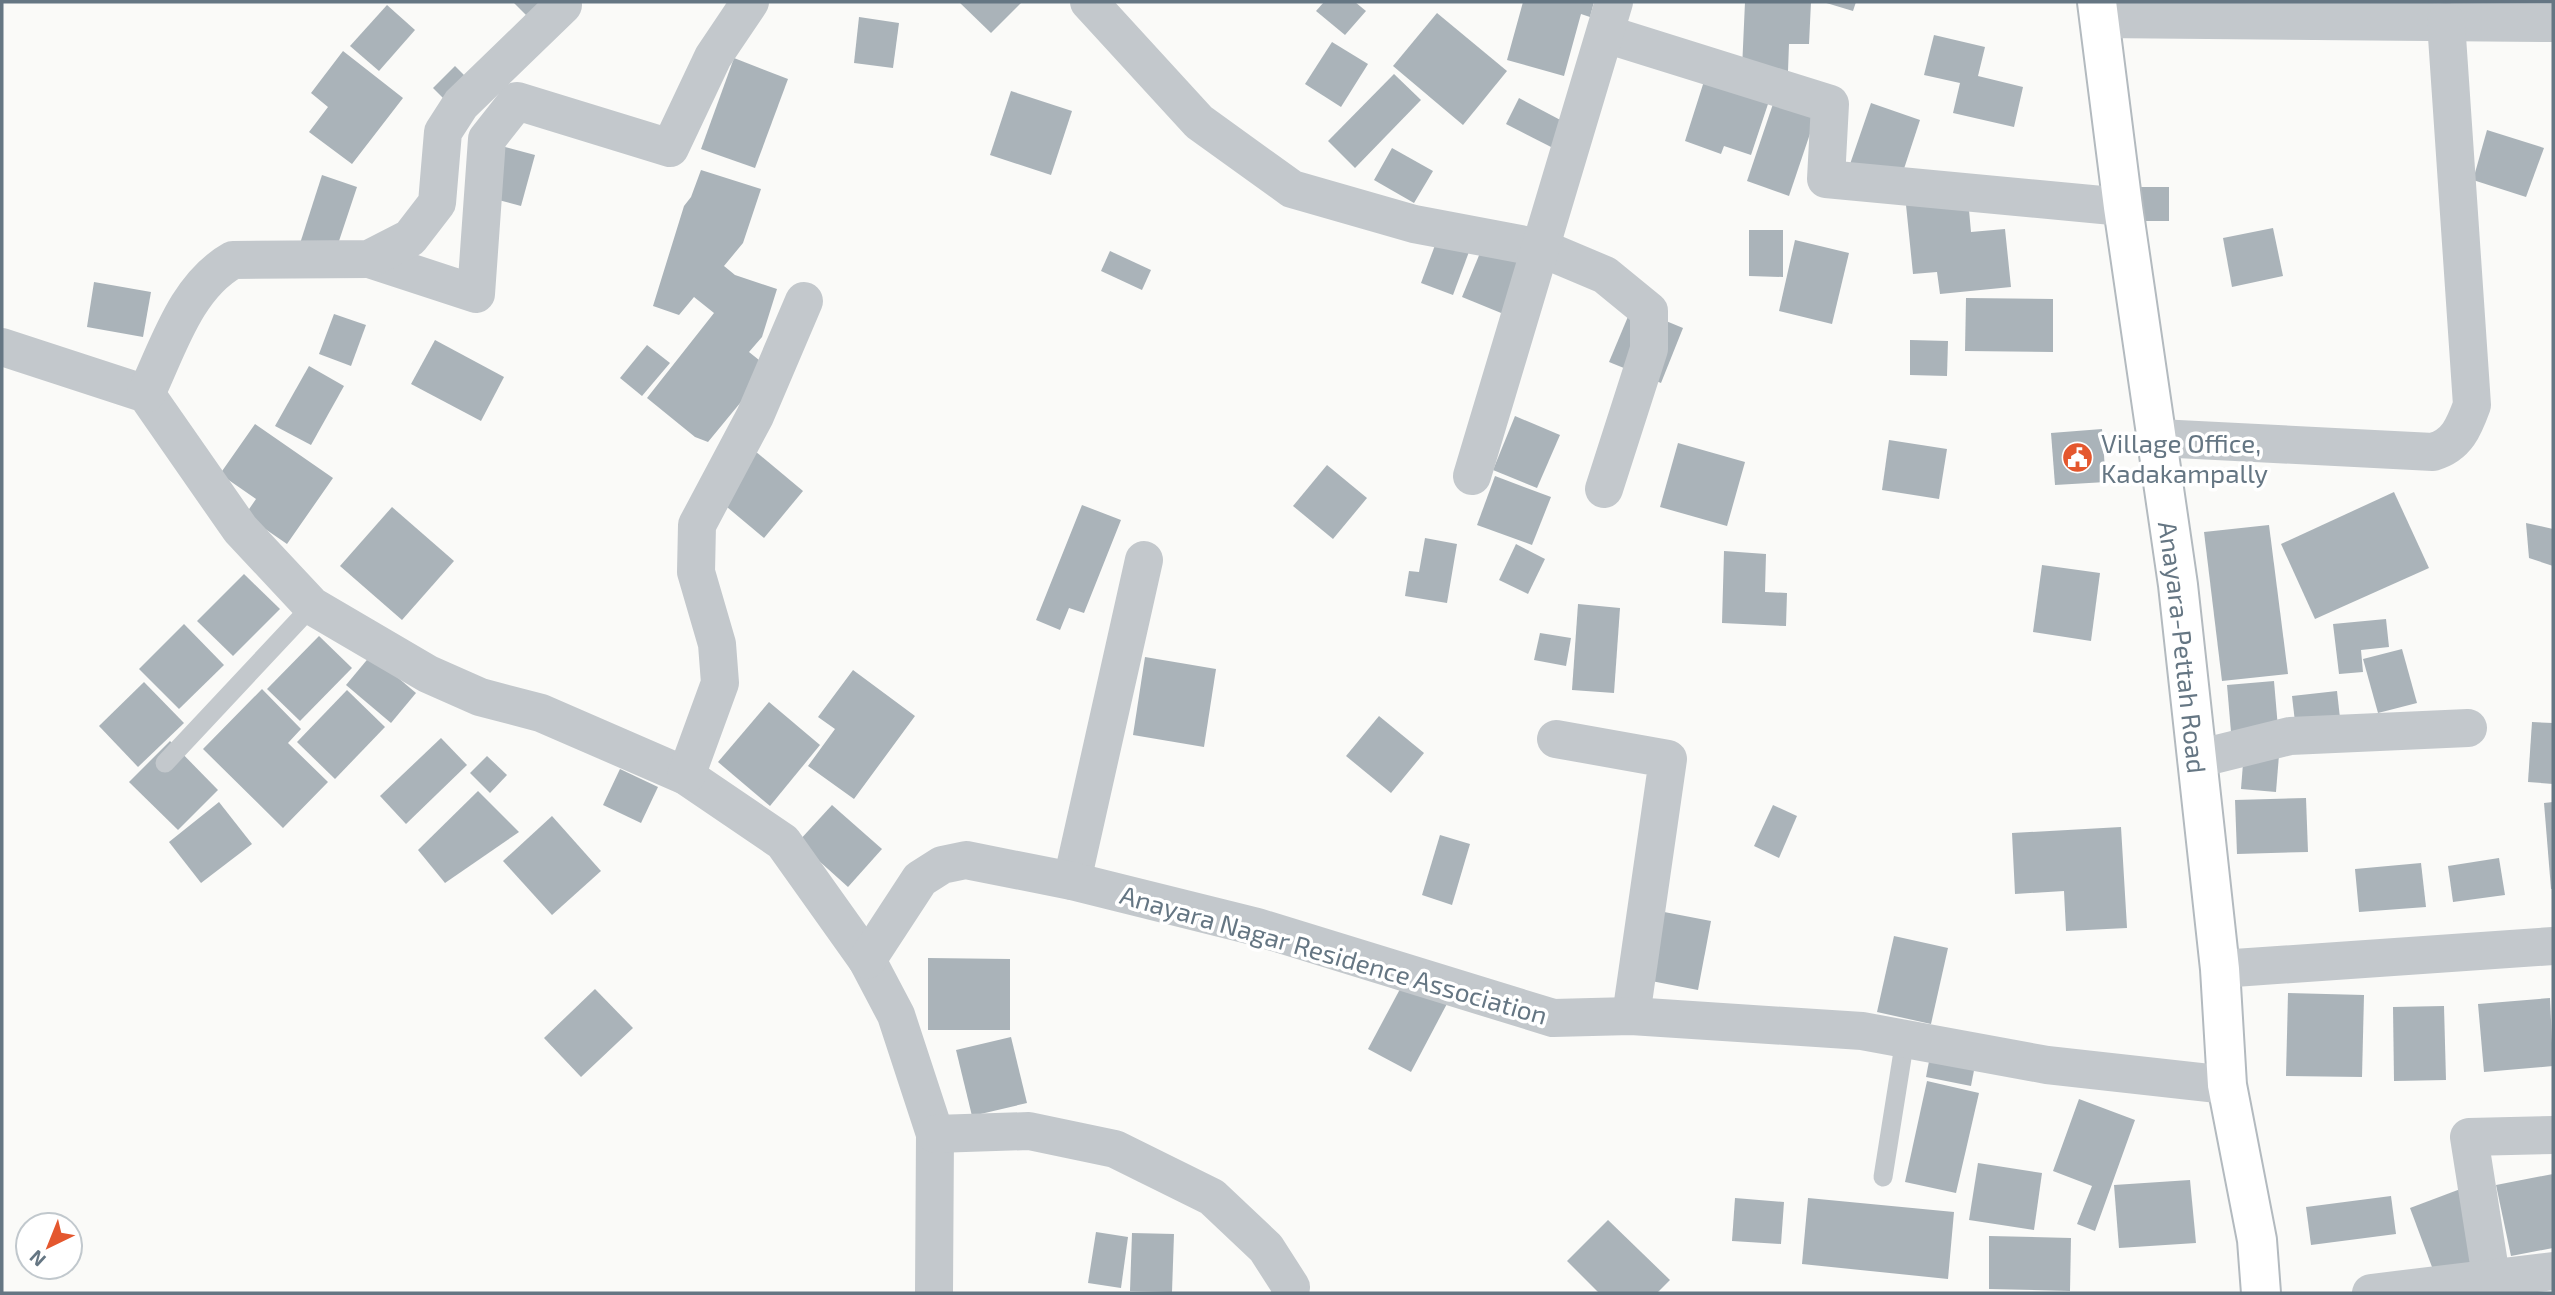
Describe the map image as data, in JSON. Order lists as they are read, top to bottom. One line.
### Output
{"streets":{"main road":["Anayara-Pettah Road"],"street":["Anayara Nagar Residence Association"]},"crossings":[["Anayara-Pettah Road","Anayara Nagar Residence Association"]],"places":{"public building":["Village Office, Kadakampally"]},"north":"bottom left"}
